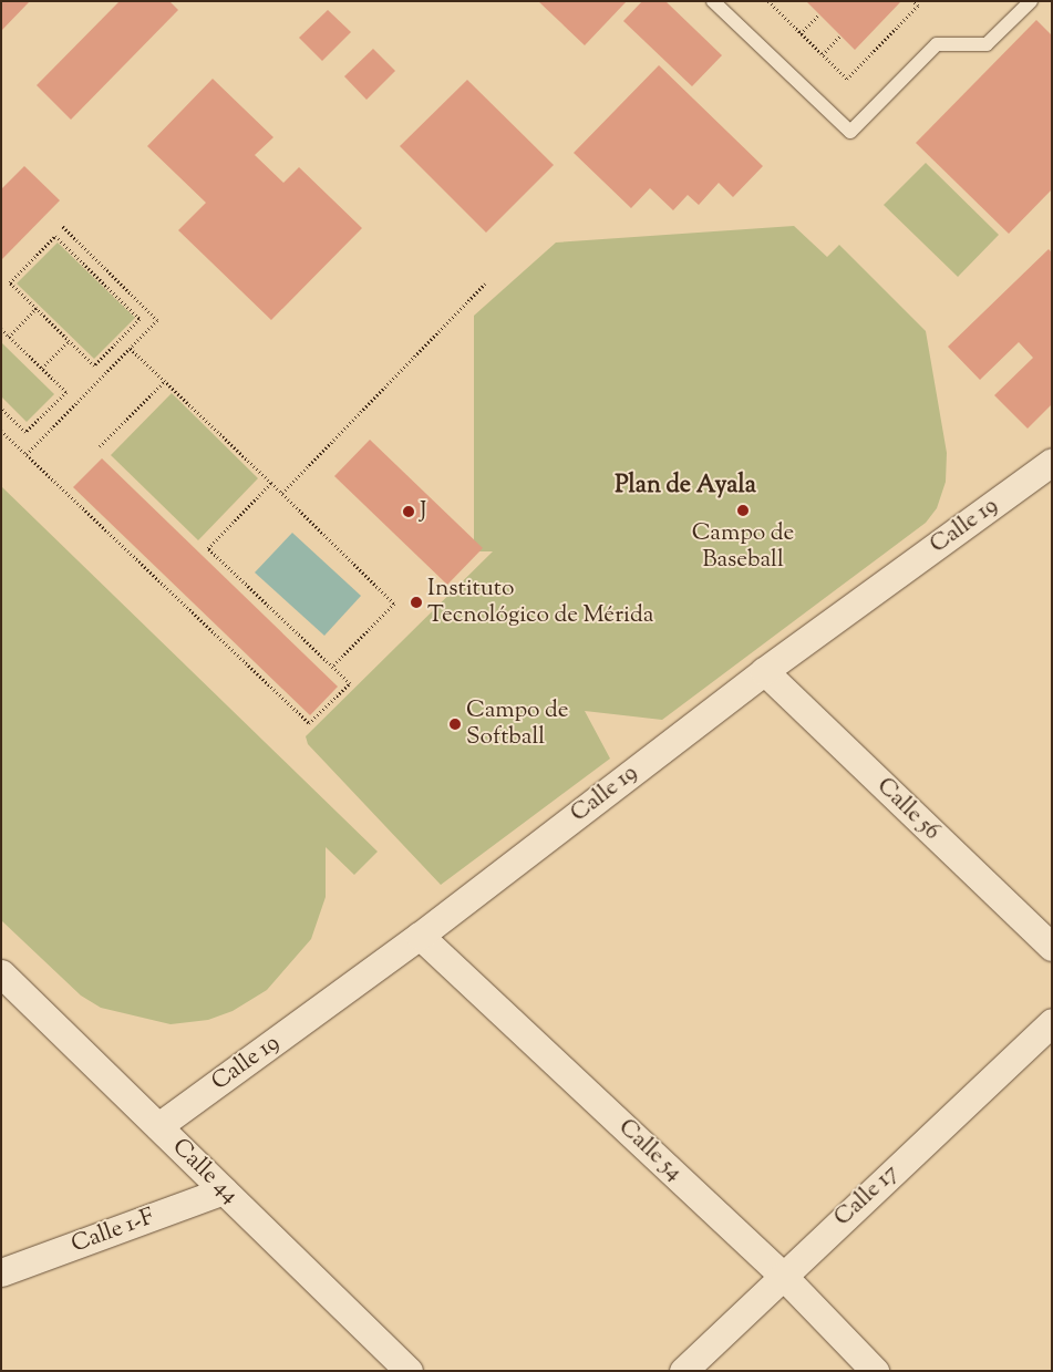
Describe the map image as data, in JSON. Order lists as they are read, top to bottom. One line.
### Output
{"streets":{"street":["Calle 19","Calle 56","Calle 54","Calle 44","Calle 17","Calle 1-F"]},"crossings":[["Calle 19","Calle 56"],["Calle 19","Calle 54"],["Calle 19","Calle 44"],["Calle 54","Calle 17"],["Calle 44","Calle 1-F"]],"districts":["Plan de Ayala"],"places":["Campo de Baseball","J","Instituto Tecnológico de Mérida","Campo de Softball"]}
